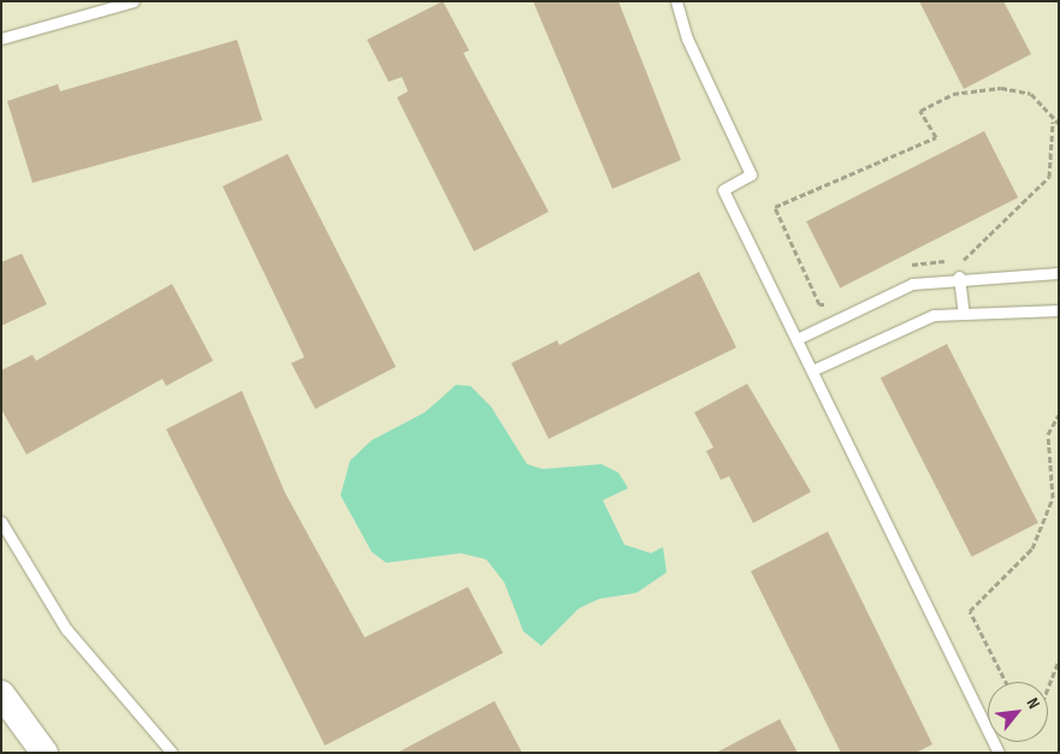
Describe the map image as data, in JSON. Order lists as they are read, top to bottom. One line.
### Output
{"north":"top right"}
